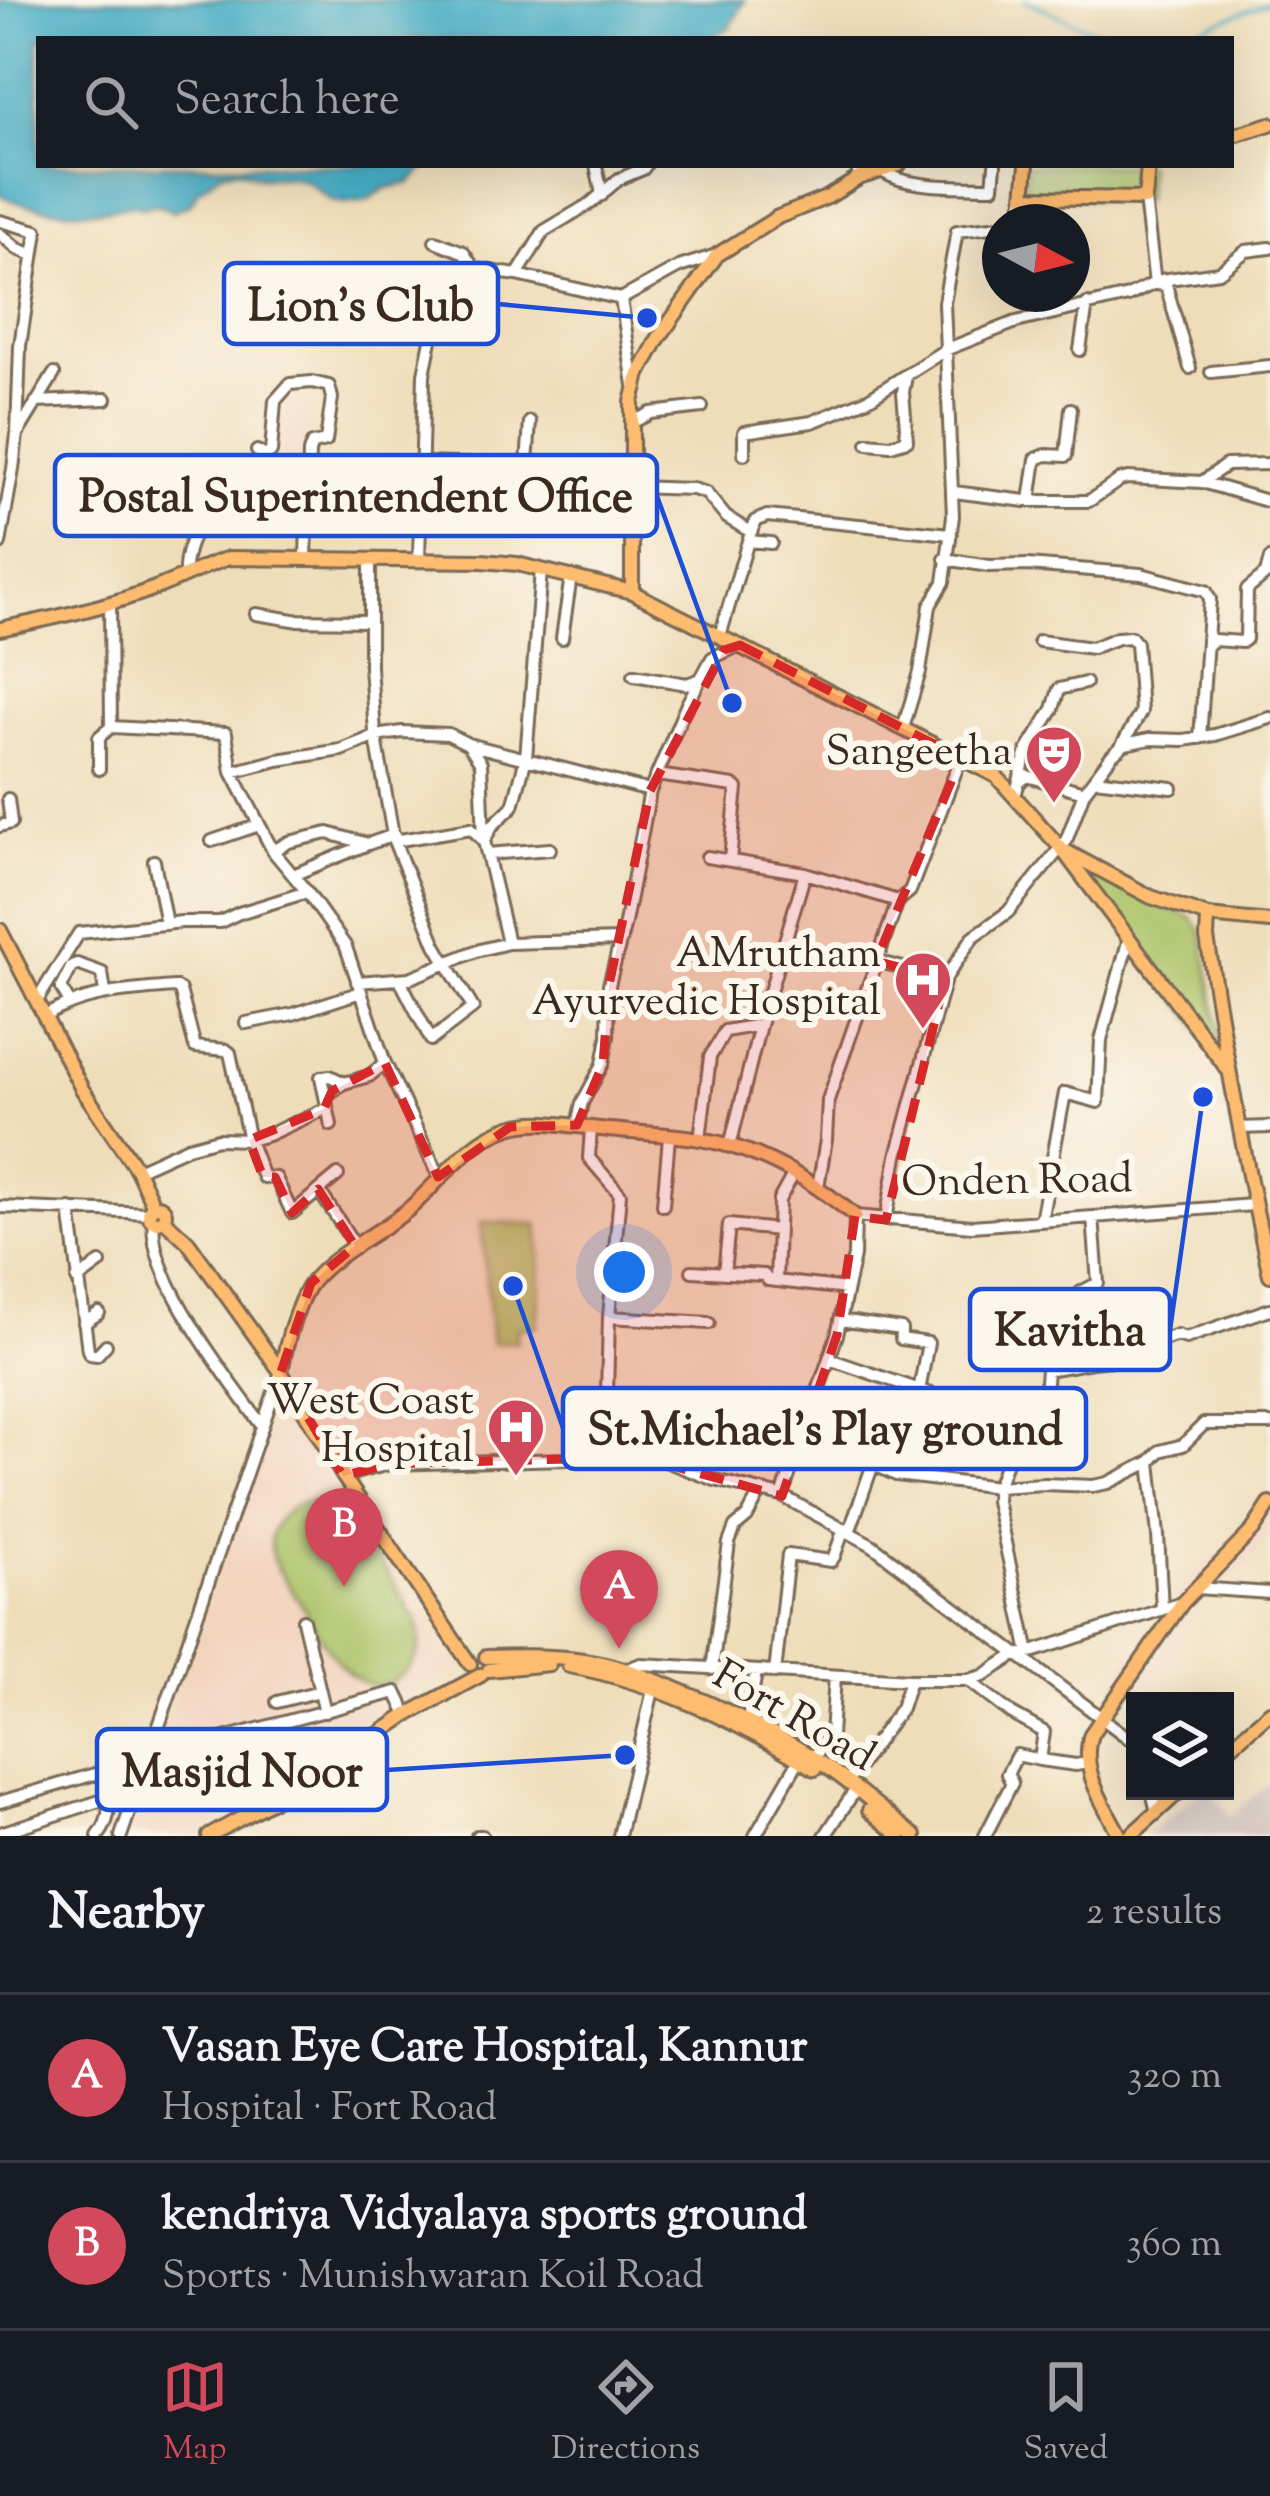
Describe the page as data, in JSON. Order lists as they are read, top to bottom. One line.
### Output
{"streets":{"main road":["Fort Road"],"street":["Onden Road"]},"places":{"other":["Lion's Club","Postal Superintendent Office","Kavitha","St.Michael's Play ground","Masjid Noor"],"theatre":["Sangeetha"],"hospital":["AMrutham Ayurvedic Hospital","West Coast Hospital"]},"north":"right","page":{"search":"Search here","pins":["B","A"],"heading":["Nearby","2 results"],"list":[{"mark":"A","name":"Vasan Eye Care Hospital, Kannur","note":"Hospital · Fort Road","value":"320 m"},{"mark":"B","name":"kendriya Vidyalaya sports ground","note":"Sports · Munishwaran Koil Road","value":"360 m"}],"nav":["Map","Directions","Saved"]}}
